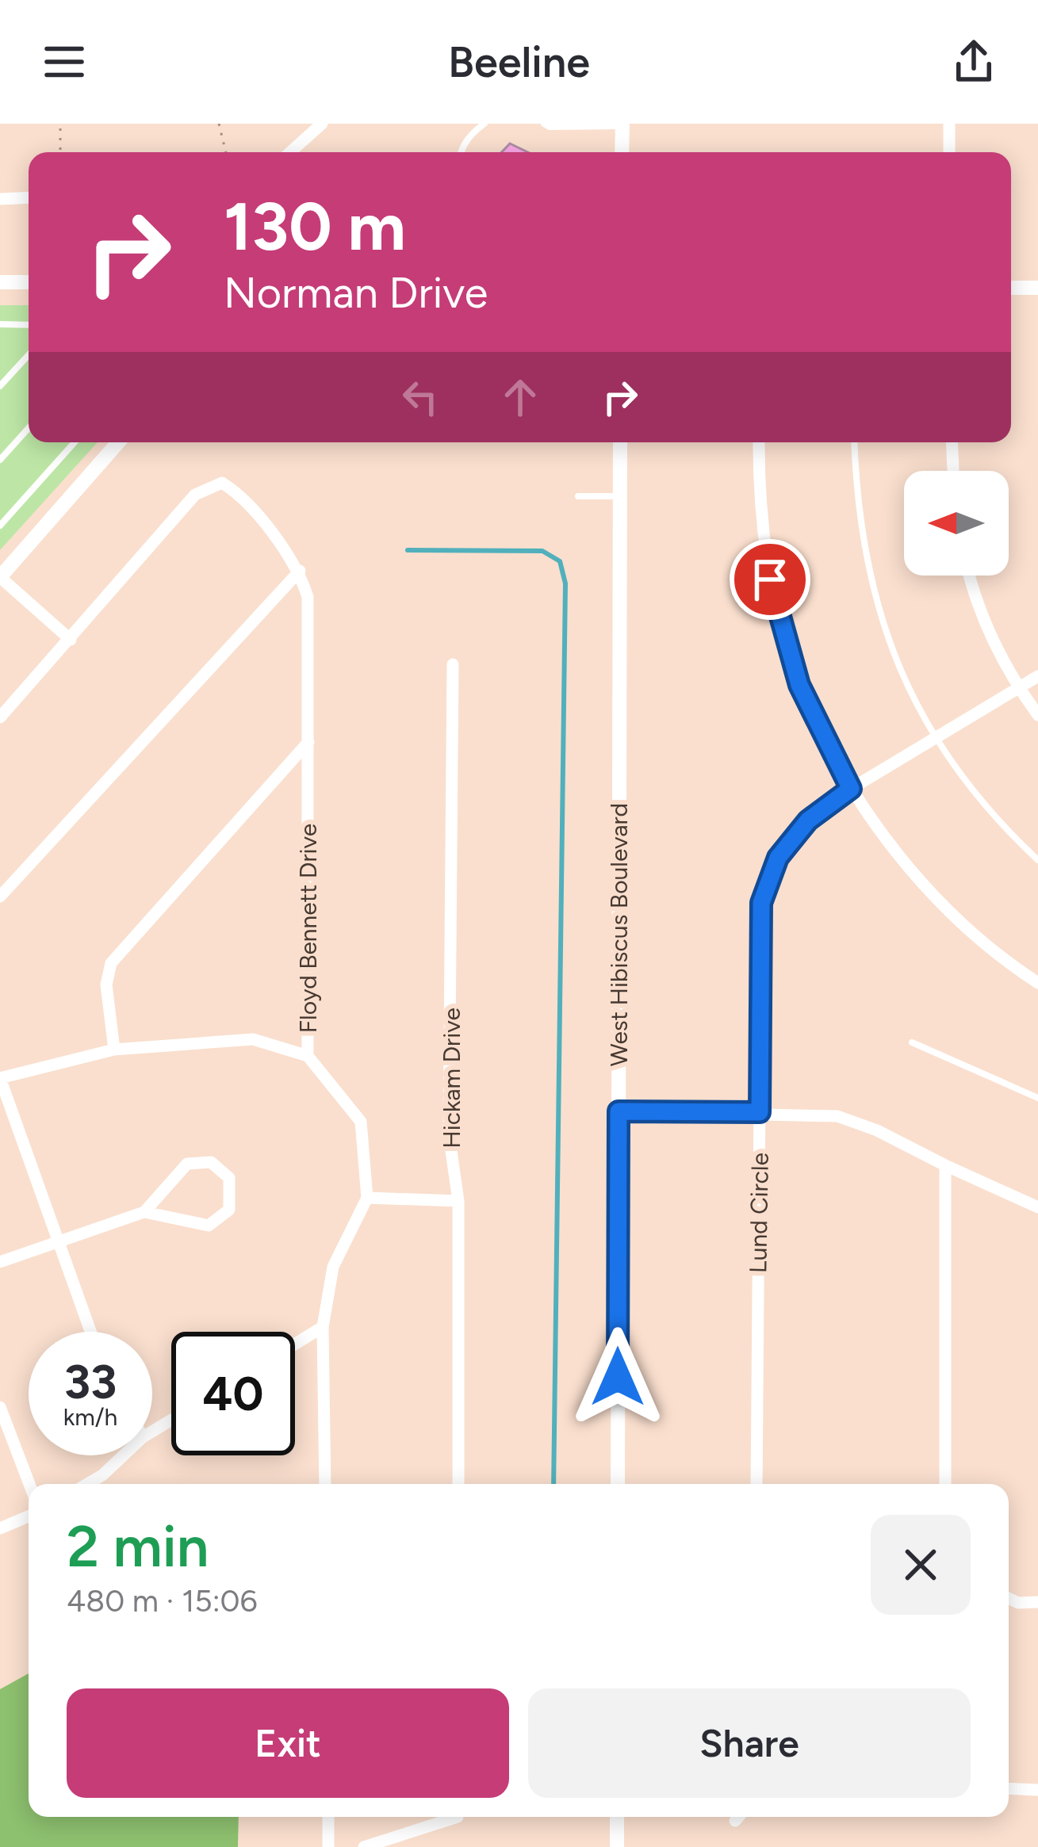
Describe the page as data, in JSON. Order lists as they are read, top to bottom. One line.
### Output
{"streets":{"street":["Floyd Bennett Drive","West Hibiscus Boulevard","Hickam Drive","Lund Circle"]},"north":"left","page":{"header":"Beeline","turn":["130 m","Norman Drive"],"speed":"33 km/h","limit":"40","heading":["2 min","480 m · 15:06"],"buttons":["Exit","Share"]}}
